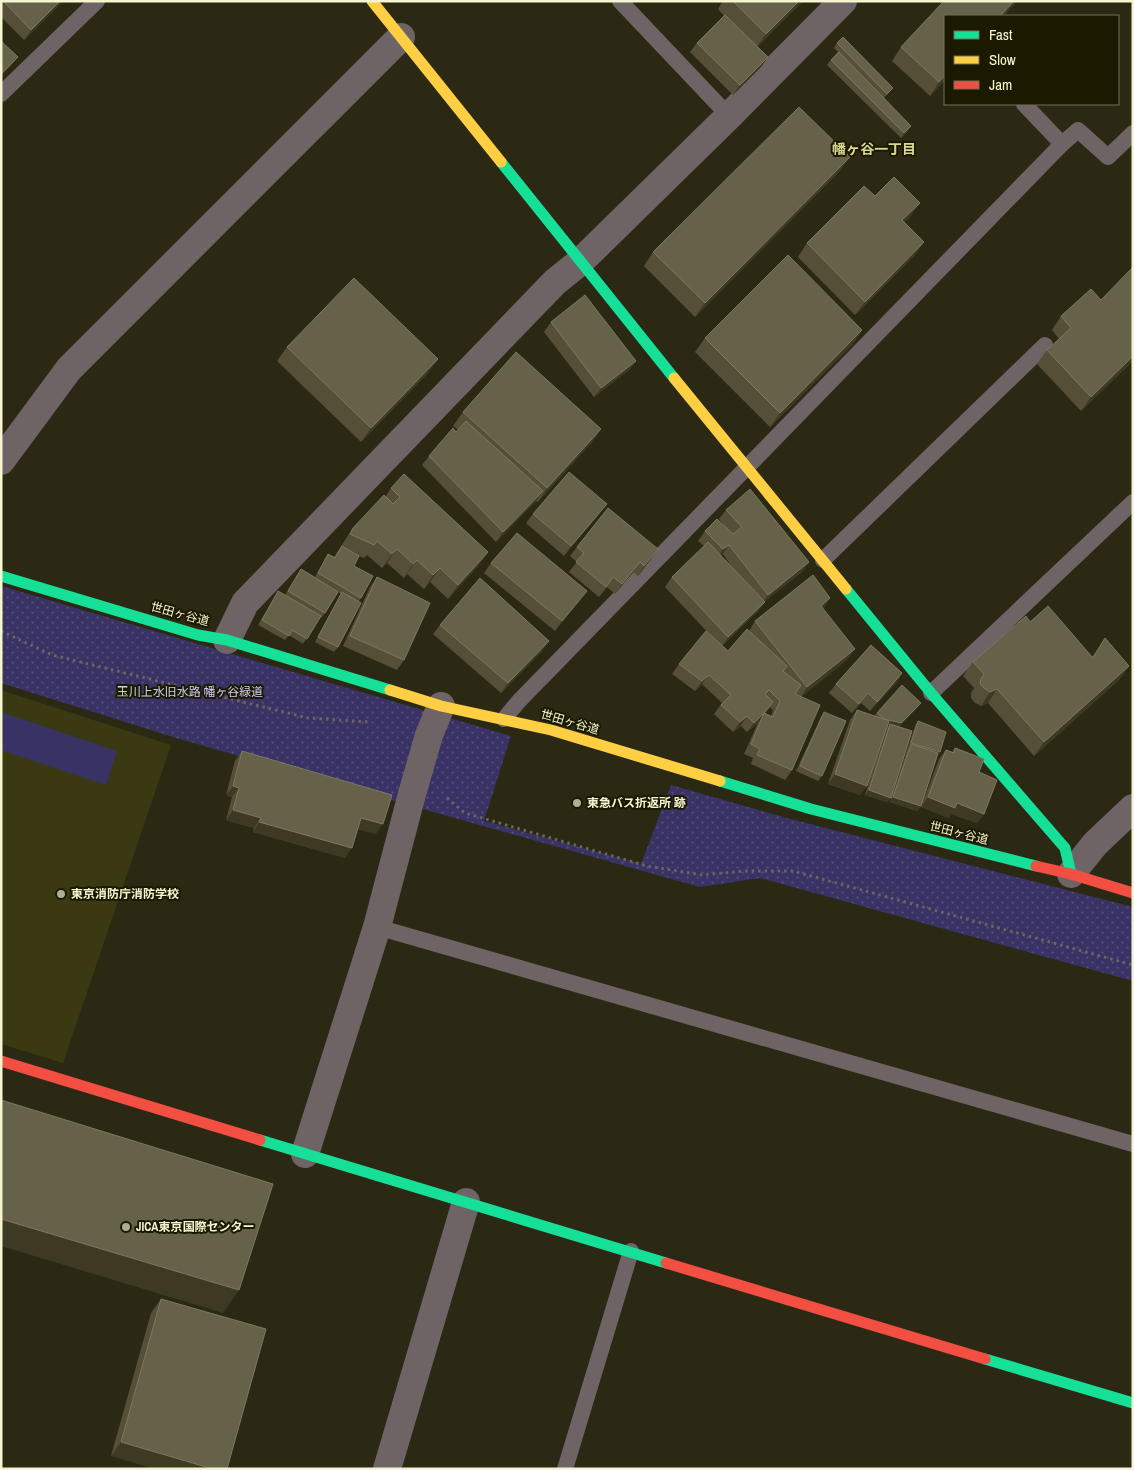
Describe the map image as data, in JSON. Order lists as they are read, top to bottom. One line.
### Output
{"streets":{"street":["世田ヶ谷道"]},"districts":["幡ヶ谷一丁目"],"parks":["玉川上水旧水路 幡ヶ谷緑道"],"places":["東急バス折返所 跡","東京消防庁消防学校","JICA東京国際センター"],"legend":["Fast","Slow","Jam"]}
